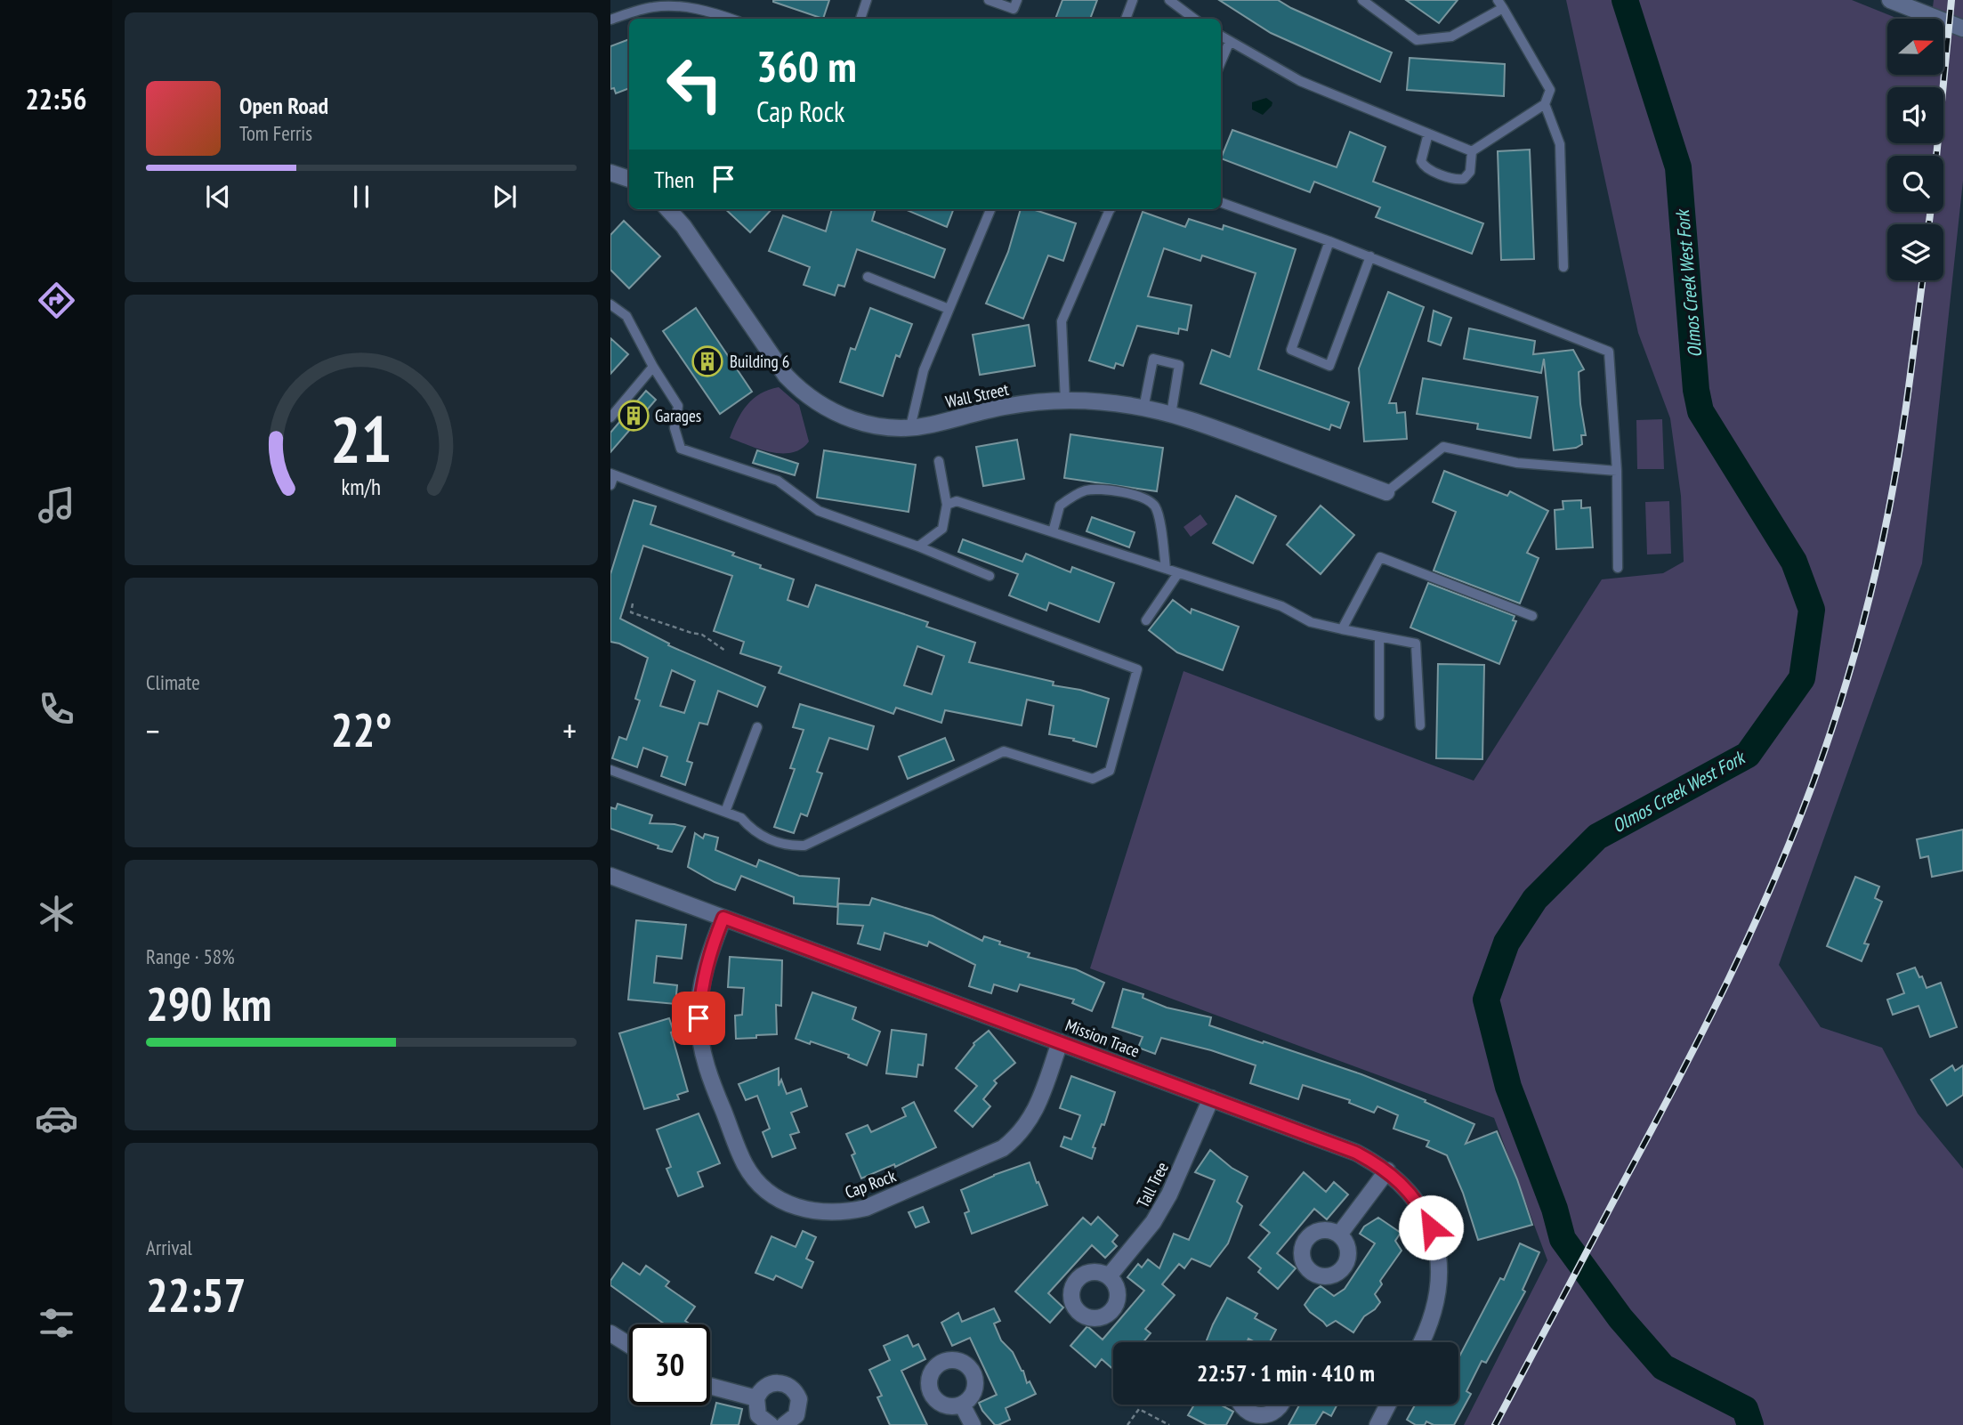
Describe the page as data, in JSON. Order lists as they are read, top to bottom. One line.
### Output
{"streets":{"street":["Wall Street","Mission Trace","Cap Rock","Tall Tree"]},"crossings":[["Mission Trace","Cap Rock"],["Mission Trace","Tall Tree"]],"water":["Olmos Creek West Fork"],"places":{"building":["Building 6","Garages"]},"north":"right","page":{"tabs":"22:56","turn":["360 m","Cap Rock"],"song":["Open Road","Tom Ferris"],"then":"Then","tile":["Climate",["Range · 58%","290 km"],["Arrival","22:57"]],"heat":["−","22°","+"],"limit":"30","trip":"22:57 · 1 min · 410 m","gauge":["21","km/h"]}}
